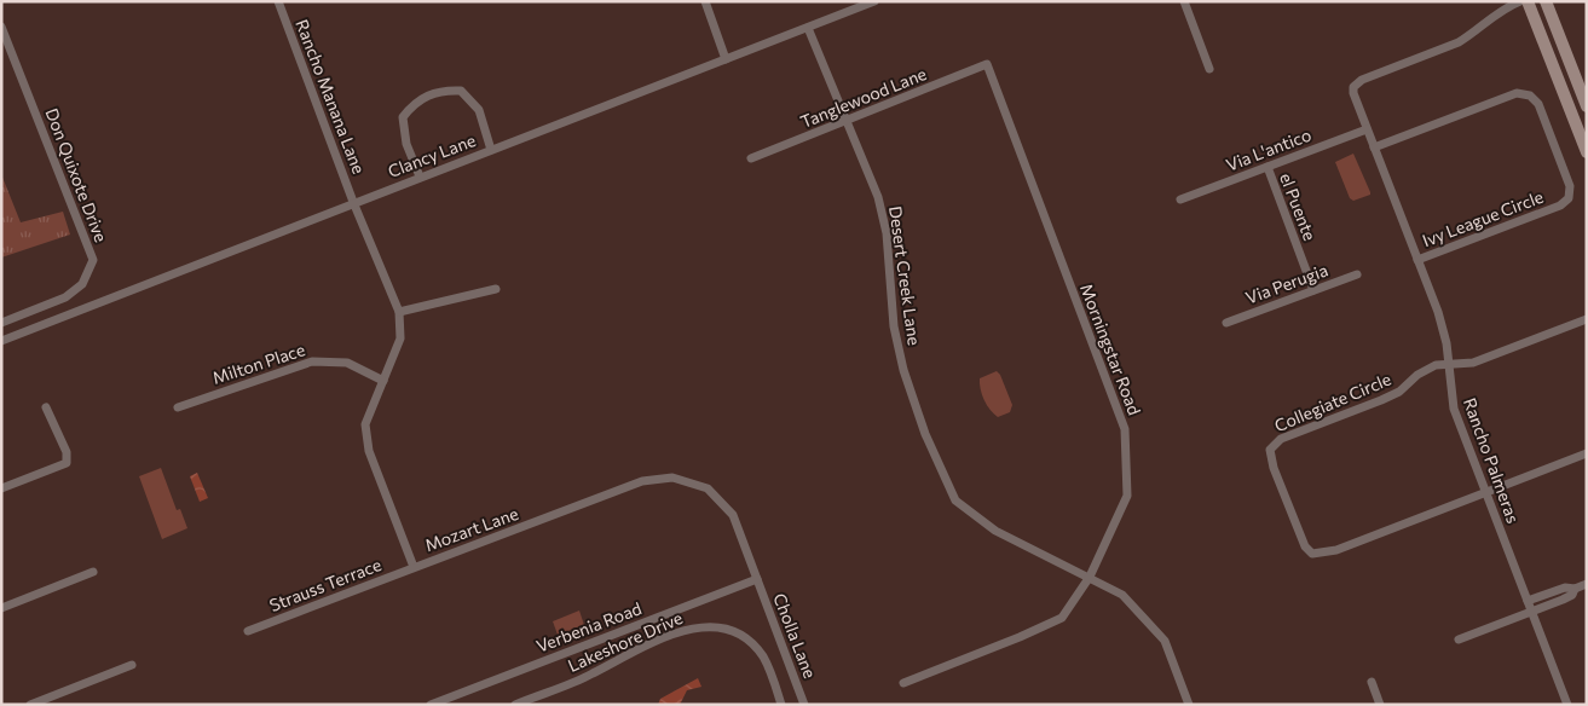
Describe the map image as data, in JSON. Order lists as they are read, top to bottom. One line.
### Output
{"streets":{"street":["Rancho Manana Lane","Tanglewood Lane","Via L'antico","Clancy Lane","Don Quixote Drive","el Puente","Ivy League Circle","Desert Creek Lane","Via Perugia","Morningstar Road","Milton Place","Collegiate Circle","Rancho Palmeras","Mozart Lane","Strauss Terrace","Verbenia Road","Cholla Lane","Lakeshore Drive"]},"crossings":[["Rancho Manana Lane","Clancy Lane"],["Rancho Manana Lane","Mozart Lane"],["Tanglewood Lane","Desert Creek Lane"],["Tanglewood Lane","Morningstar Road"],["Via L'antico","el Puente"],["Via L'antico","Rancho Palmeras"],["Clancy Lane","Desert Creek Lane"],["Clancy Lane","Mozart Lane"],["el Puente","Via Perugia"],["Ivy League Circle","Rancho Palmeras"],["Desert Creek Lane","Morningstar Road"],["Milton Place","Mozart Lane"],["Collegiate Circle","Rancho Palmeras"],["Mozart Lane","Strauss Terrace"],["Mozart Lane","Verbenia Road"],["Mozart Lane","Cholla Lane"],["Verbenia Road","Cholla Lane"]]}
